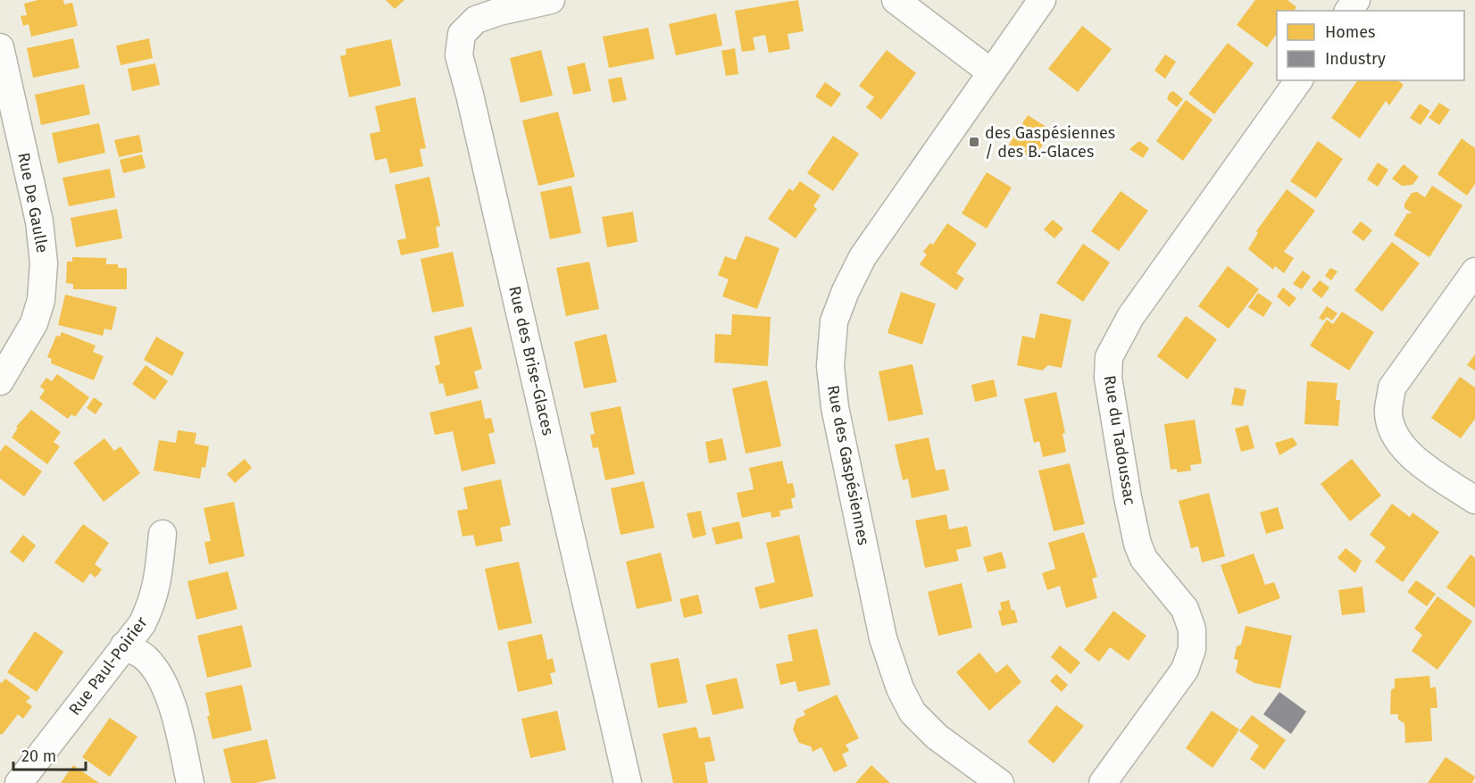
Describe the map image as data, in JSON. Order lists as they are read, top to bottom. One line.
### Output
{"streets":{"street":["Rue De Gaulle","Rue des Brise-Glaces","Rue du Tadoussac","Rue des Gaspésiennes","Rue Paul-Poirier"]},"places":{"transit":["des Gaspésiennes / des B.-Glaces"]},"legend":["Homes","Industry"],"scale_bar":"20 m"}
